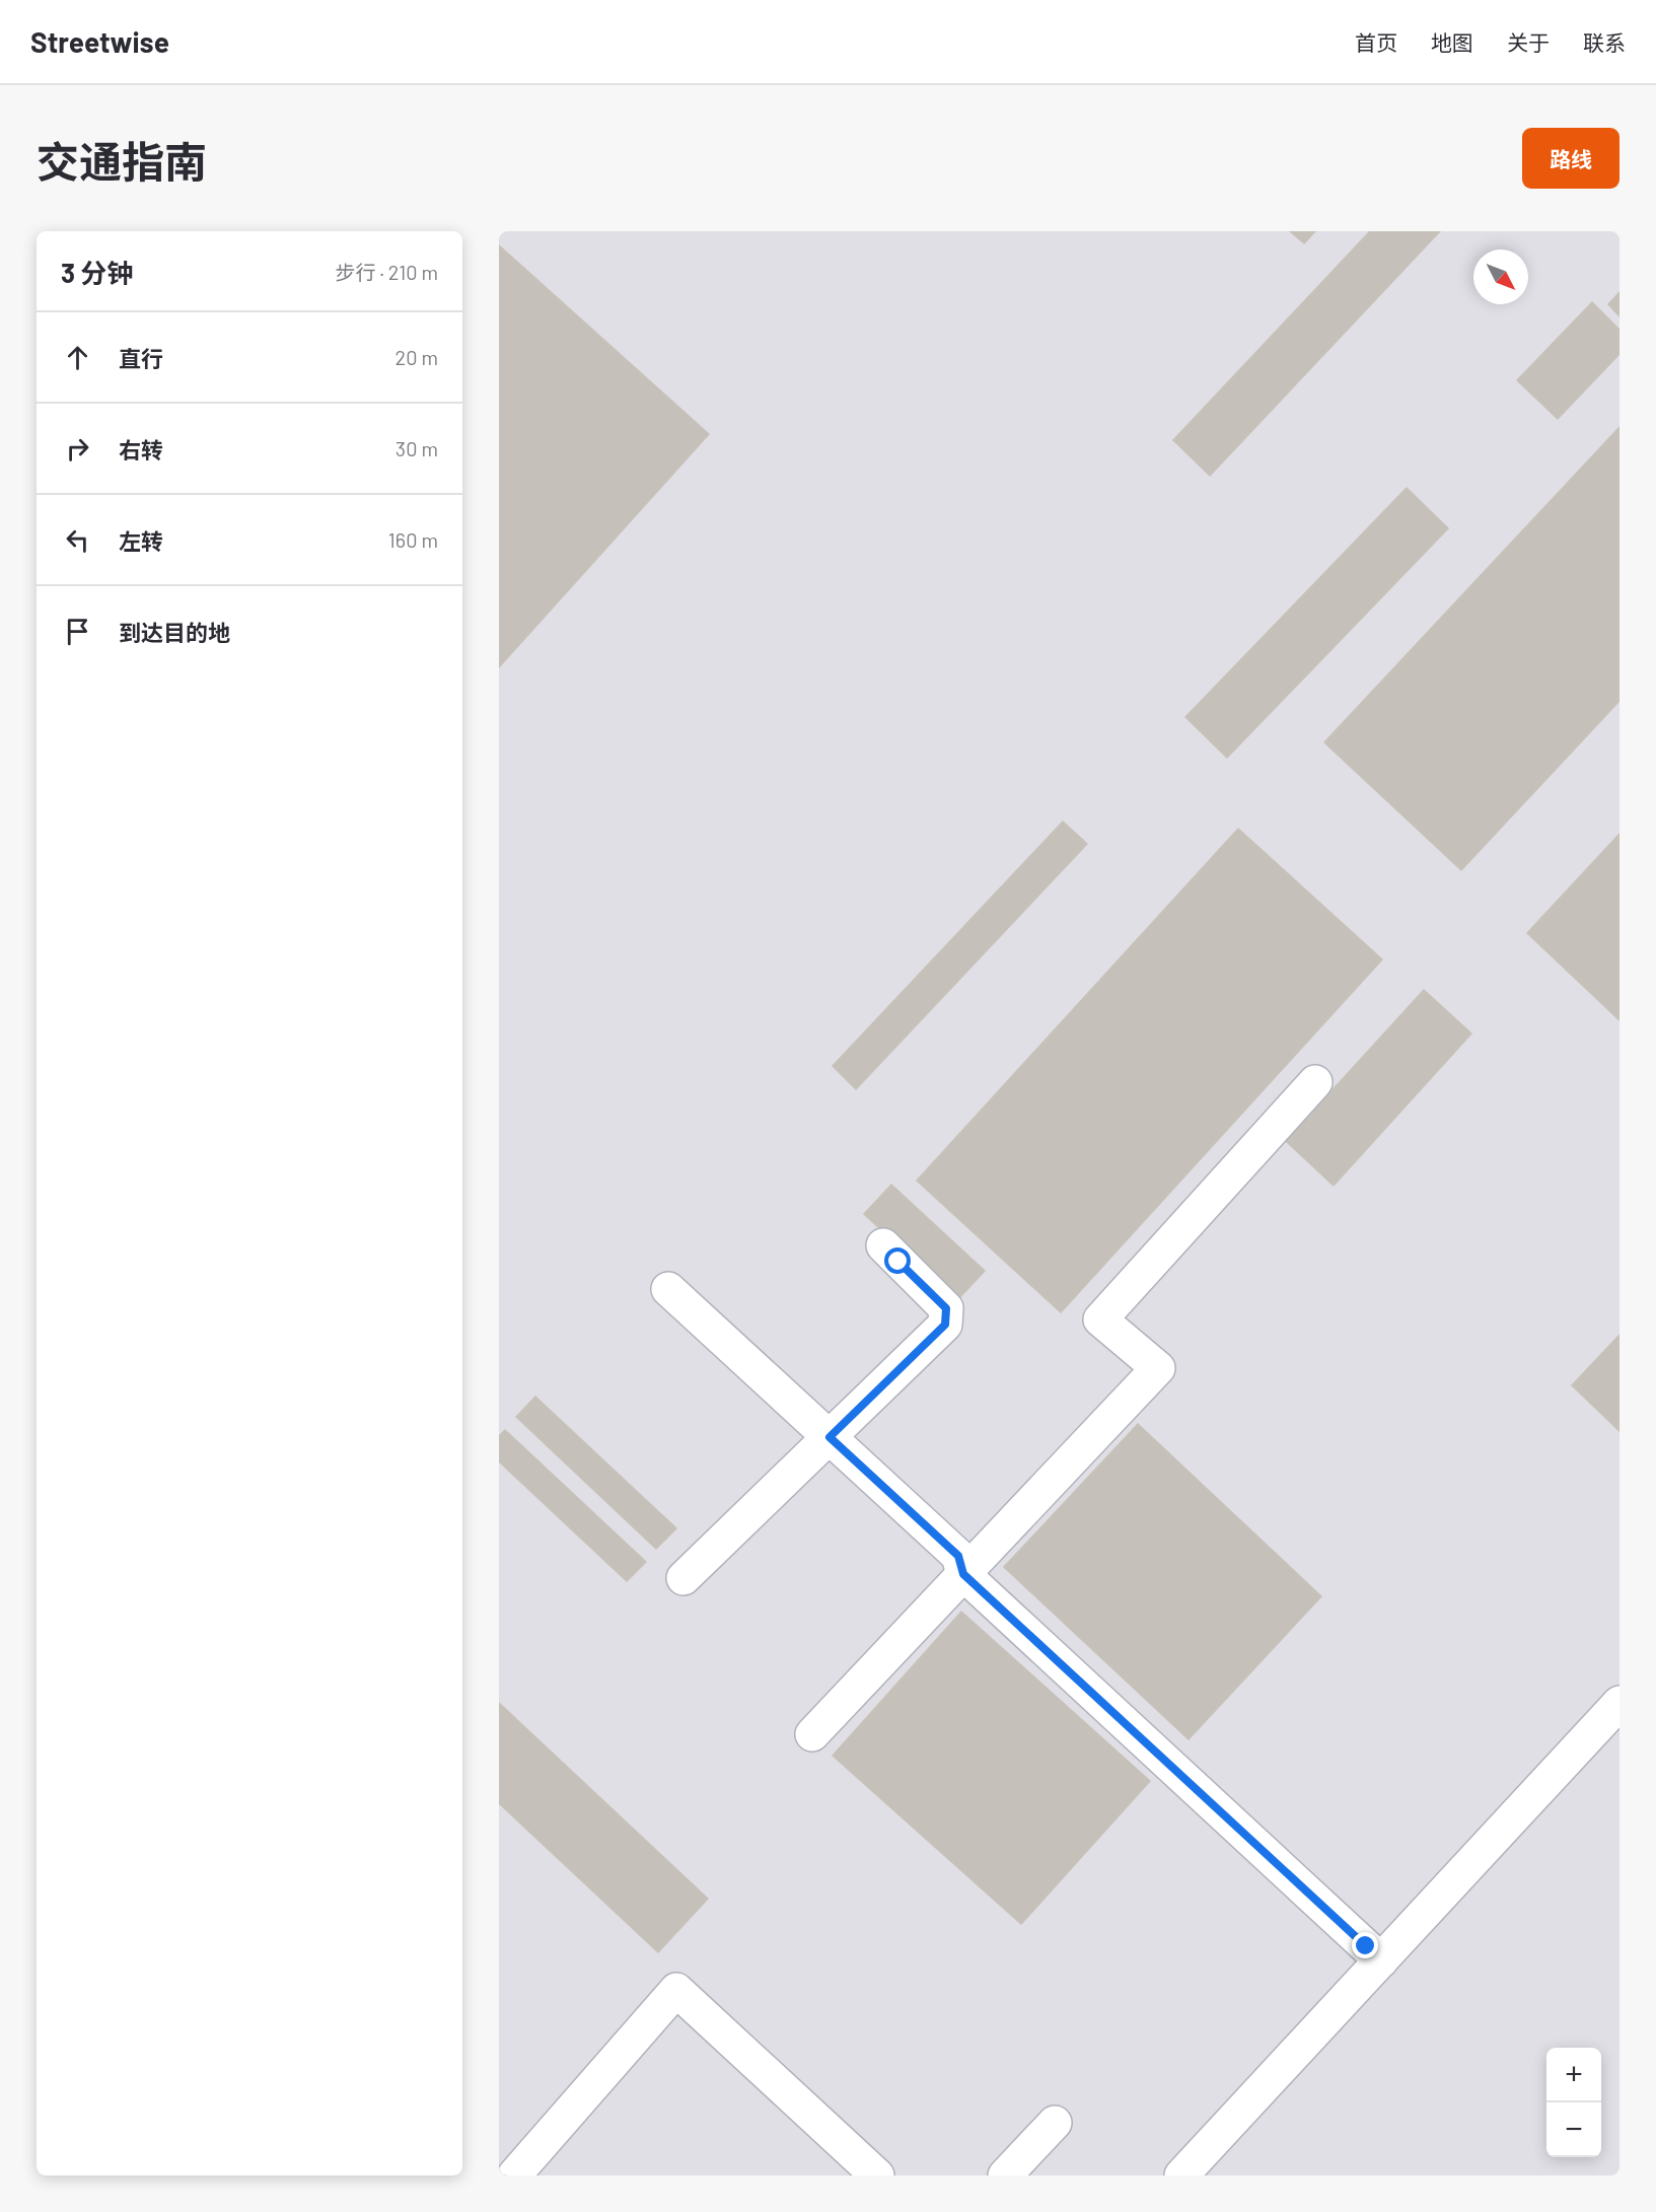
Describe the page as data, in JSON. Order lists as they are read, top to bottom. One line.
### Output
{"north":"bottom right","page":{"header":"Streetwise","nav":["首页","地图","关于","联系"],"title":"交通指南","buttons":"路线","heading":["3 分钟","步行 · 210 m"],"list":[["直行","20 m"],["右转","30 m"],["左转","160 m"],"到达目的地"],"map_buttons":["+","−"]}}
